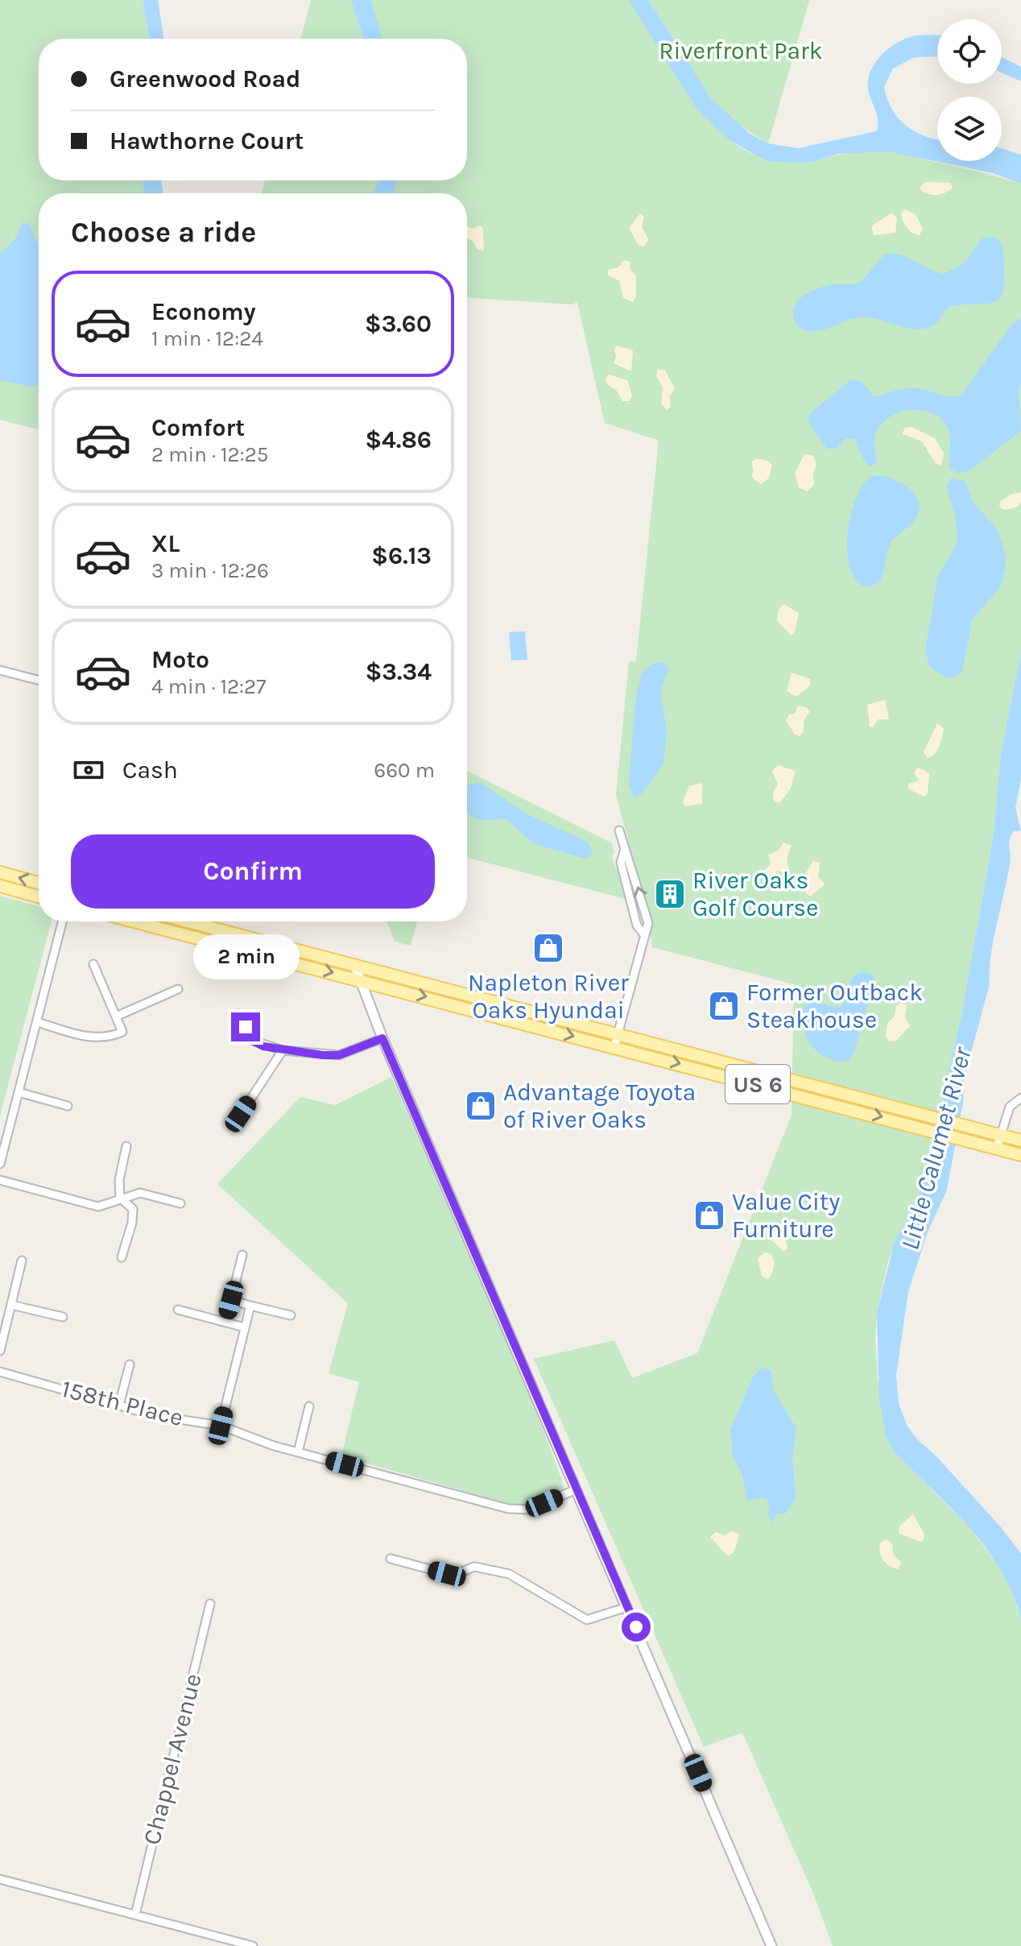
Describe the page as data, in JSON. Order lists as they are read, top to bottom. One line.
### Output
{"streets":{"main road":["US 6"],"street":["158th Place","Chappel Avenue"]},"water":["Little Calumet River"],"parks":["Riverfront Park"],"places":{"building":["River Oaks Golf Course"],"shop":["Napleton River Oaks Hyundai","Former Outback Steakhouse","Advantage Toyota of River Oaks","Value City Furniture"]},"page":{"banner":["Greenwood Road","Hawthorne Court"],"heading":"Choose a ride","list":[{"name":"Economy","note":"1 min · 12:24","value":"$3.60"},{"name":"Comfort","note":"2 min · 12:25","value":"$4.86"},{"name":"XL","note":"3 min · 12:26","value":"$6.13"},{"name":"Moto","note":"4 min · 12:27","value":"$3.34"}],"pay":["Cash","660 m"],"buttons":"Confirm","bubble":"2 min"}}
